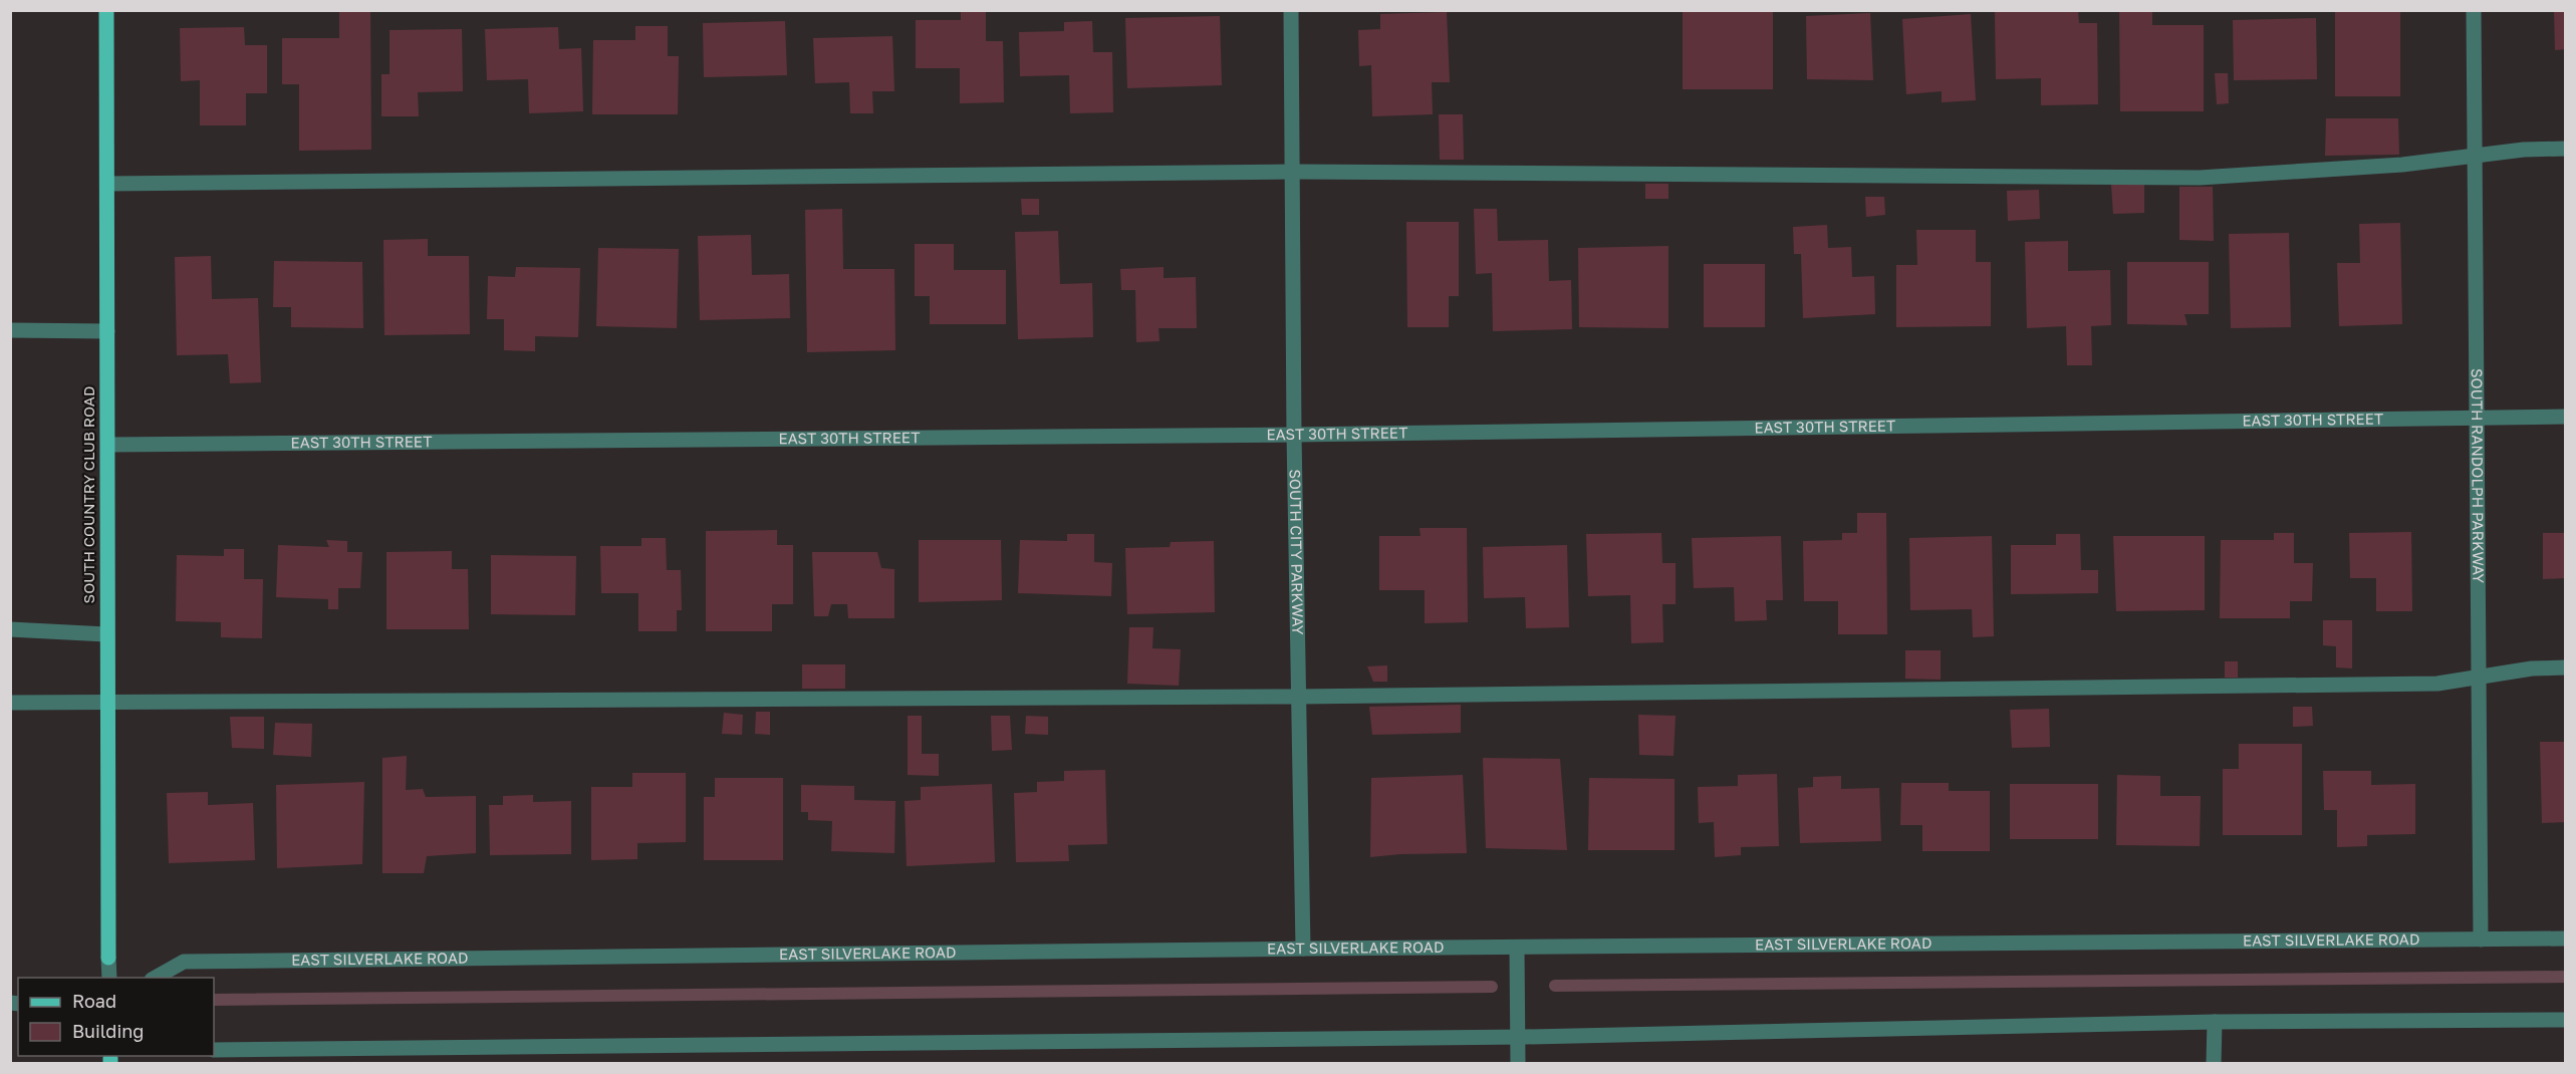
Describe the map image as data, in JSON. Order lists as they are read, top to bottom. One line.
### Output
{"streets":{"main road":["SOUTH COUNTRY CLUB ROAD"],"street":["EAST 30TH STREET","SOUTH RANDOLPH PARKWAY","SOUTH CITY PARKWAY","EAST SILVERLAKE ROAD"]},"crossings":[["EAST 30TH STREET","SOUTH RANDOLPH PARKWAY"],["EAST 30TH STREET","SOUTH COUNTRY CLUB ROAD"],["EAST 30TH STREET","SOUTH CITY PARKWAY"],["SOUTH RANDOLPH PARKWAY","EAST SILVERLAKE ROAD"],["SOUTH CITY PARKWAY","EAST SILVERLAKE ROAD"]],"legend":["Road","Building"]}
